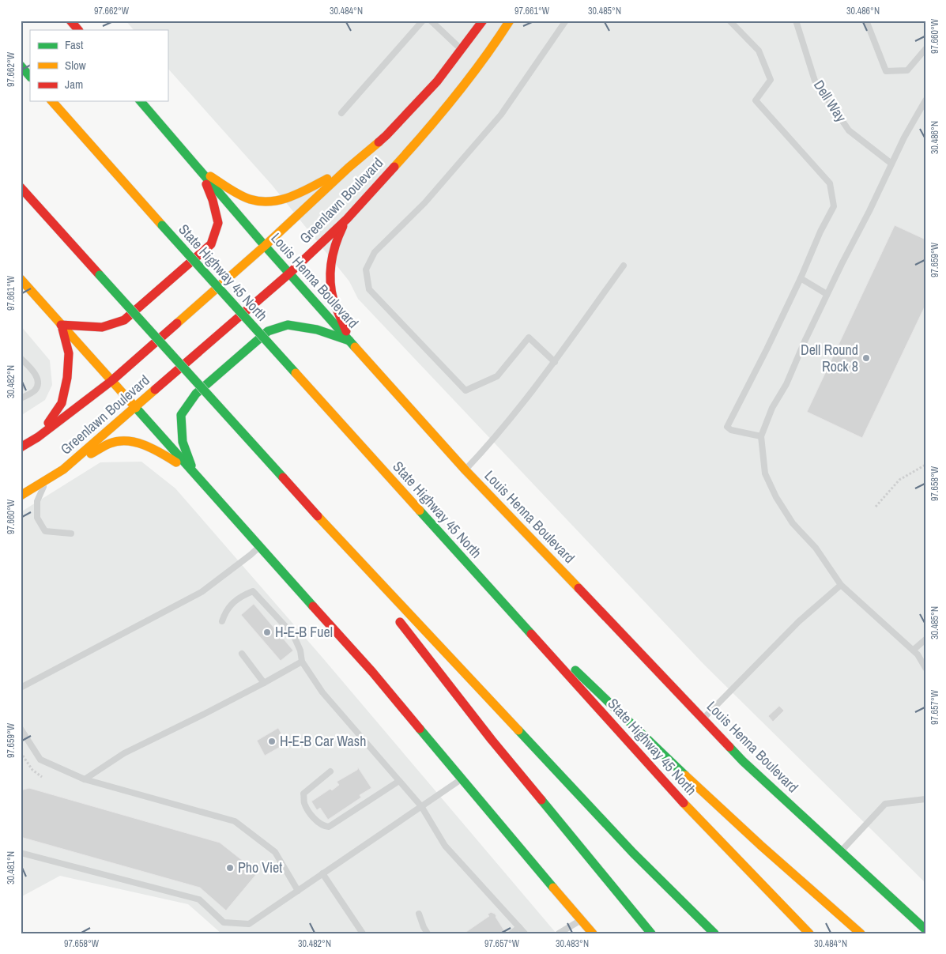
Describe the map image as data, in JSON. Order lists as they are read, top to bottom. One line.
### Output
{"streets":{"main road":["Greenlawn Boulevard","State Highway 45 North","Louis Henna Boulevard"],"lane":["Dell Way"]},"crossings":[["Greenlawn Boulevard","Louis Henna Boulevard"]],"places":["Dell Round Rock 8","H-E-B Fuel","H-E-B Car Wash","Pho Viet"],"legend":["Fast","Slow","Jam"],"coordinates":["97.662°W","30.484°N","97.661°W","30.485°N","30.486°N","97.660°W","97.659°W","30.482°N","97.658°W","97.657°W","30.481°N","30.483°N"]}
